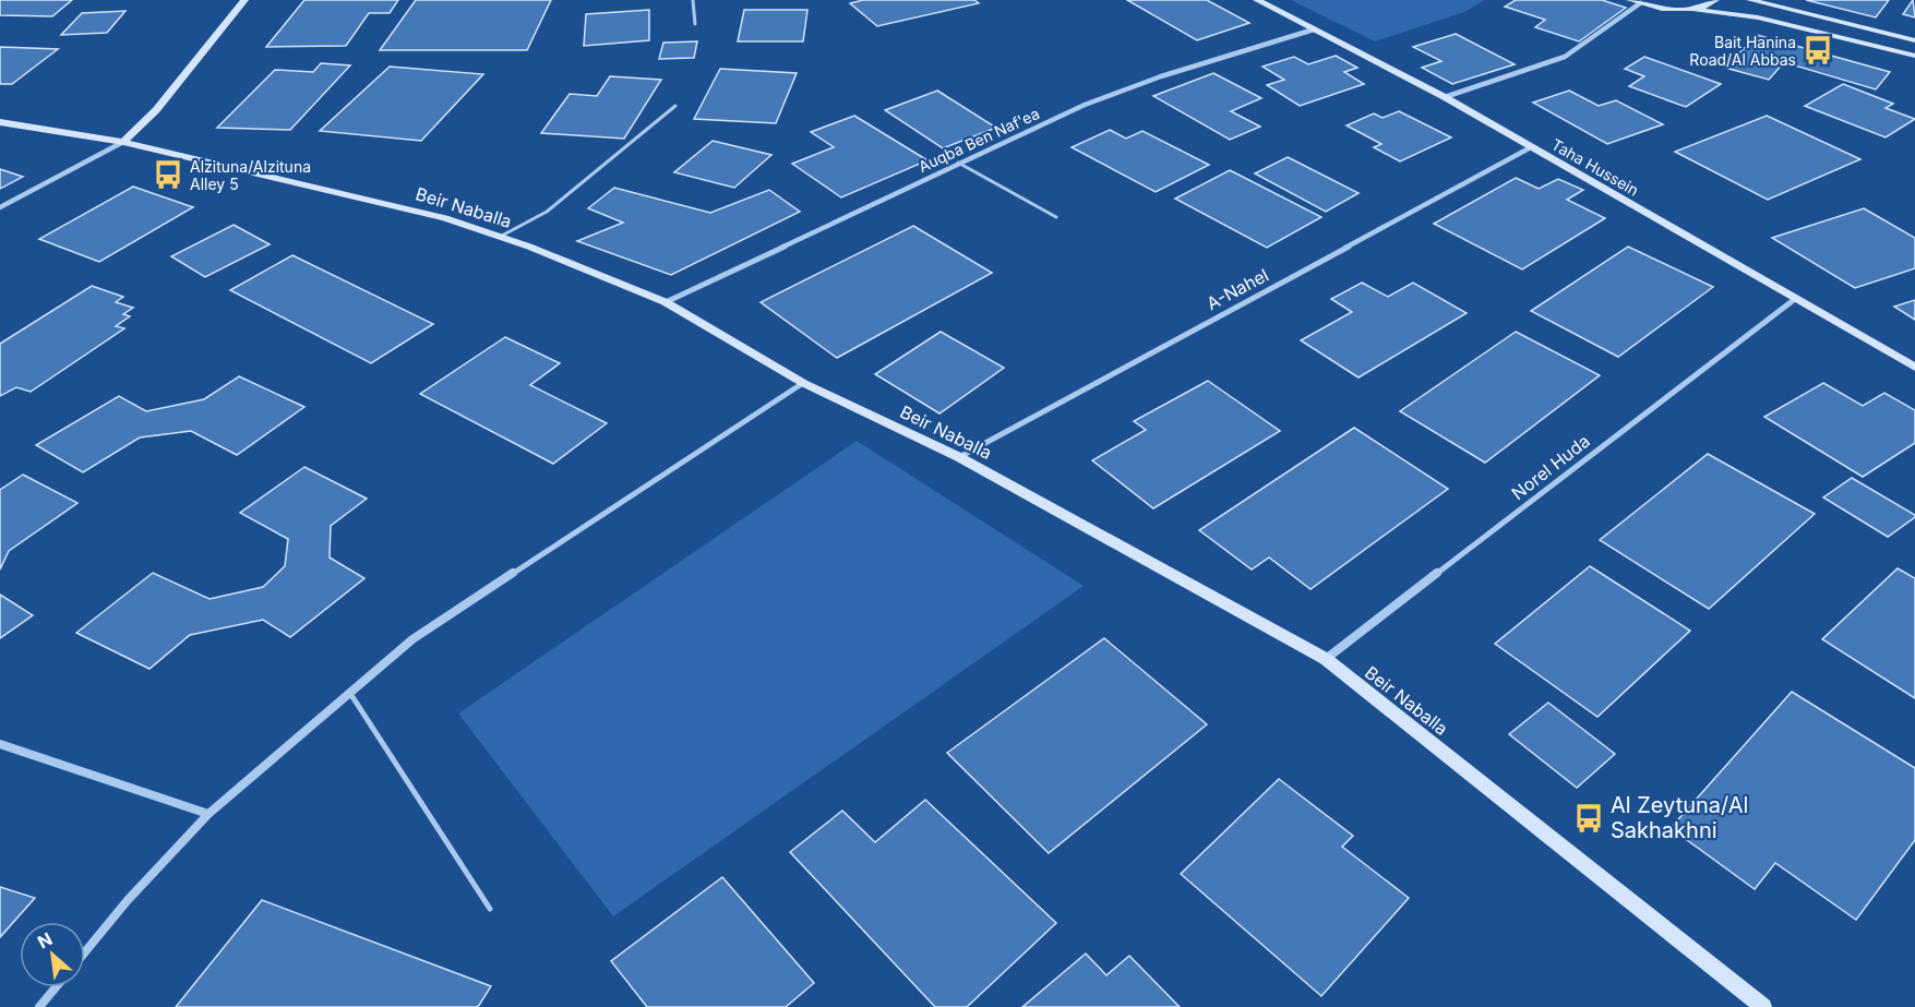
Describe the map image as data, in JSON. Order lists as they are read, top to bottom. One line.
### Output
{"streets":{"street":["Auqba Ben Naf'ea","Taha Hussein","Beir Naballa","A-Nahel","Norel Huda"]},"crossings":[["Auqba Ben Naf'ea","Taha Hussein"],["Auqba Ben Naf'ea","Beir Naballa"],["Taha Hussein","A-Nahel"],["Taha Hussein","Norel Huda"],["Beir Naballa","A-Nahel"],["Beir Naballa","Norel Huda"]],"places":{"bus stop":["Bait Hanina Road/Al Abbas","Alzituna/Alzituna Alley 5","Al Zeytuna/Al Sakhakhni"]},"north":"top left"}
